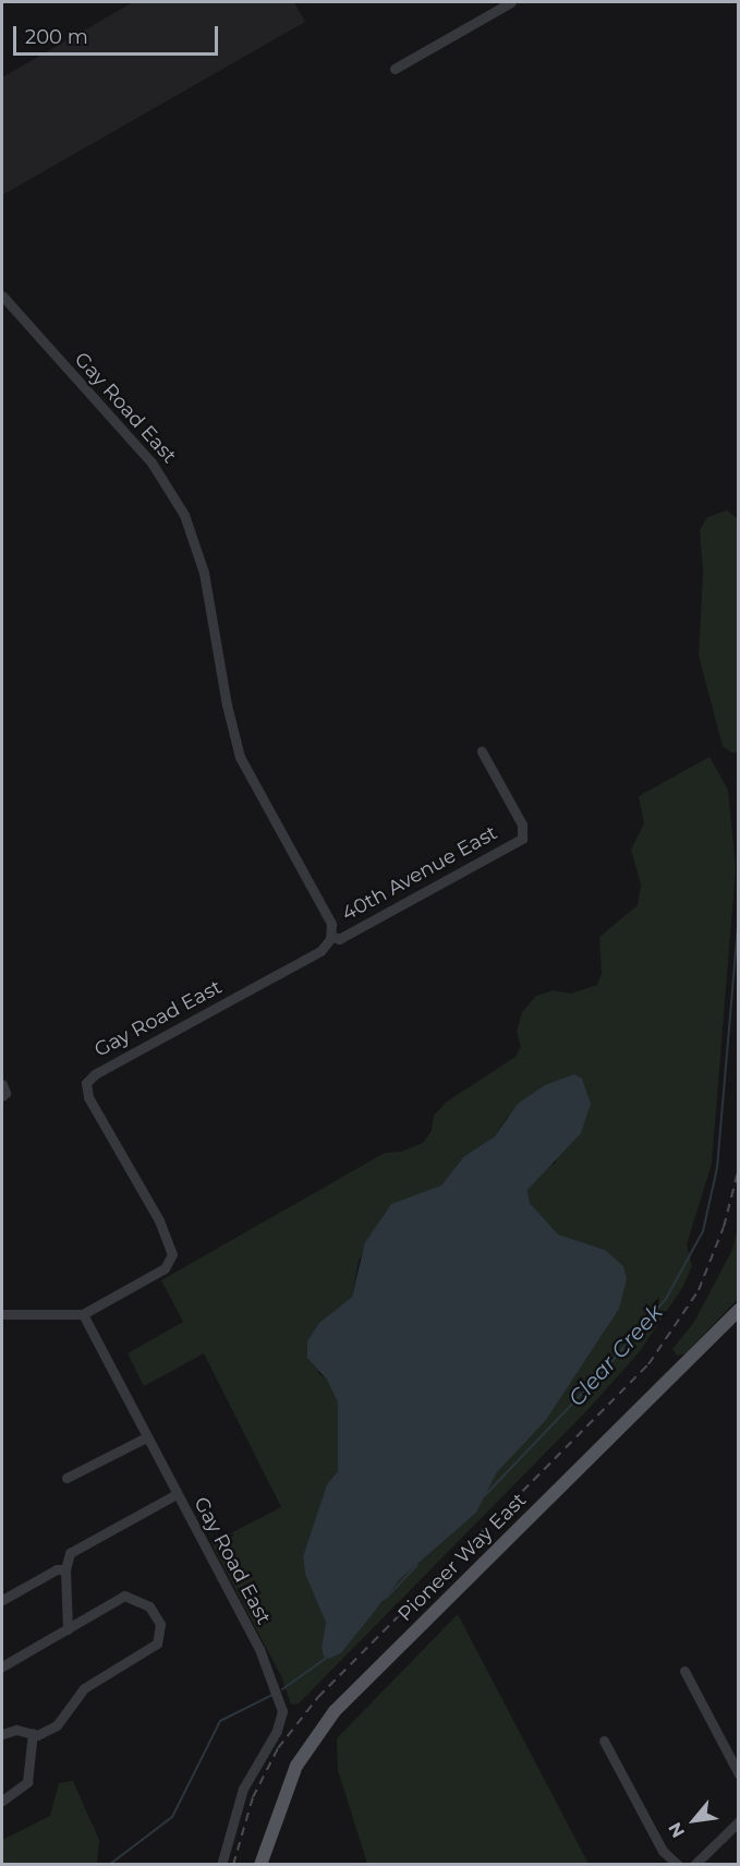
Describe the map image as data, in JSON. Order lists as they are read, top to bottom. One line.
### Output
{"streets":{"main road":["Pioneer Way East"],"street":["Gay Road East","40th Avenue East"]},"crossings":[["Gay Road East","40th Avenue East"]],"water":["Clear Creek"],"scale_bar":"200 m","north":"bottom left"}
